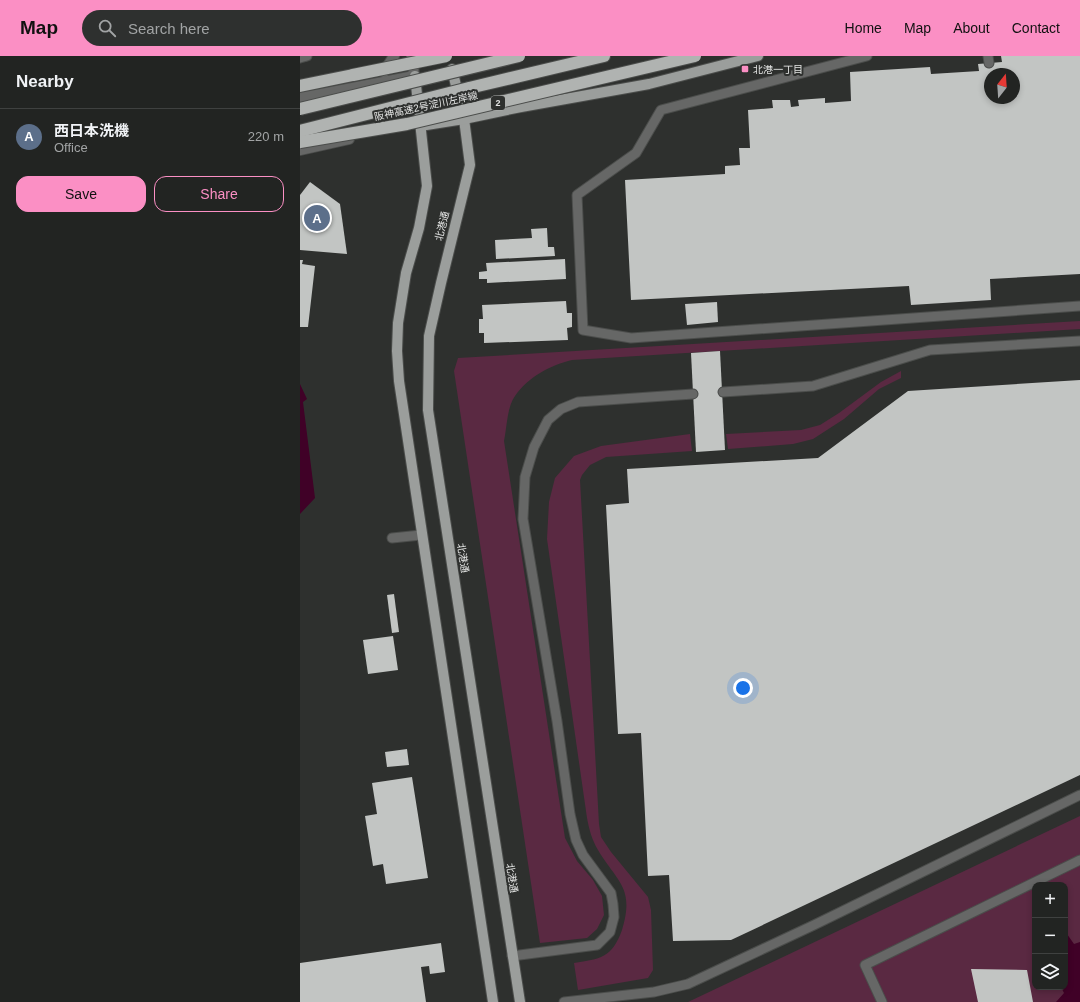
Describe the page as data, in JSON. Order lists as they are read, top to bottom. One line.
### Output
{"streets":{"highway":["2","阪神高速2号淀川左岸線"],"main road":["北港通"]},"places":{"transit":["北港一丁目"]},"north":"top","page":{"header":"Map","search":"Search here","nav":["Home","Map","About","Contact"],"heading":"Nearby","list":[{"mark":"A","name":"西日本洗機","note":"Office","value":"220 m"}],"buttons":["Save","Share"],"pins":"A","map_buttons":["+","−"]}}
